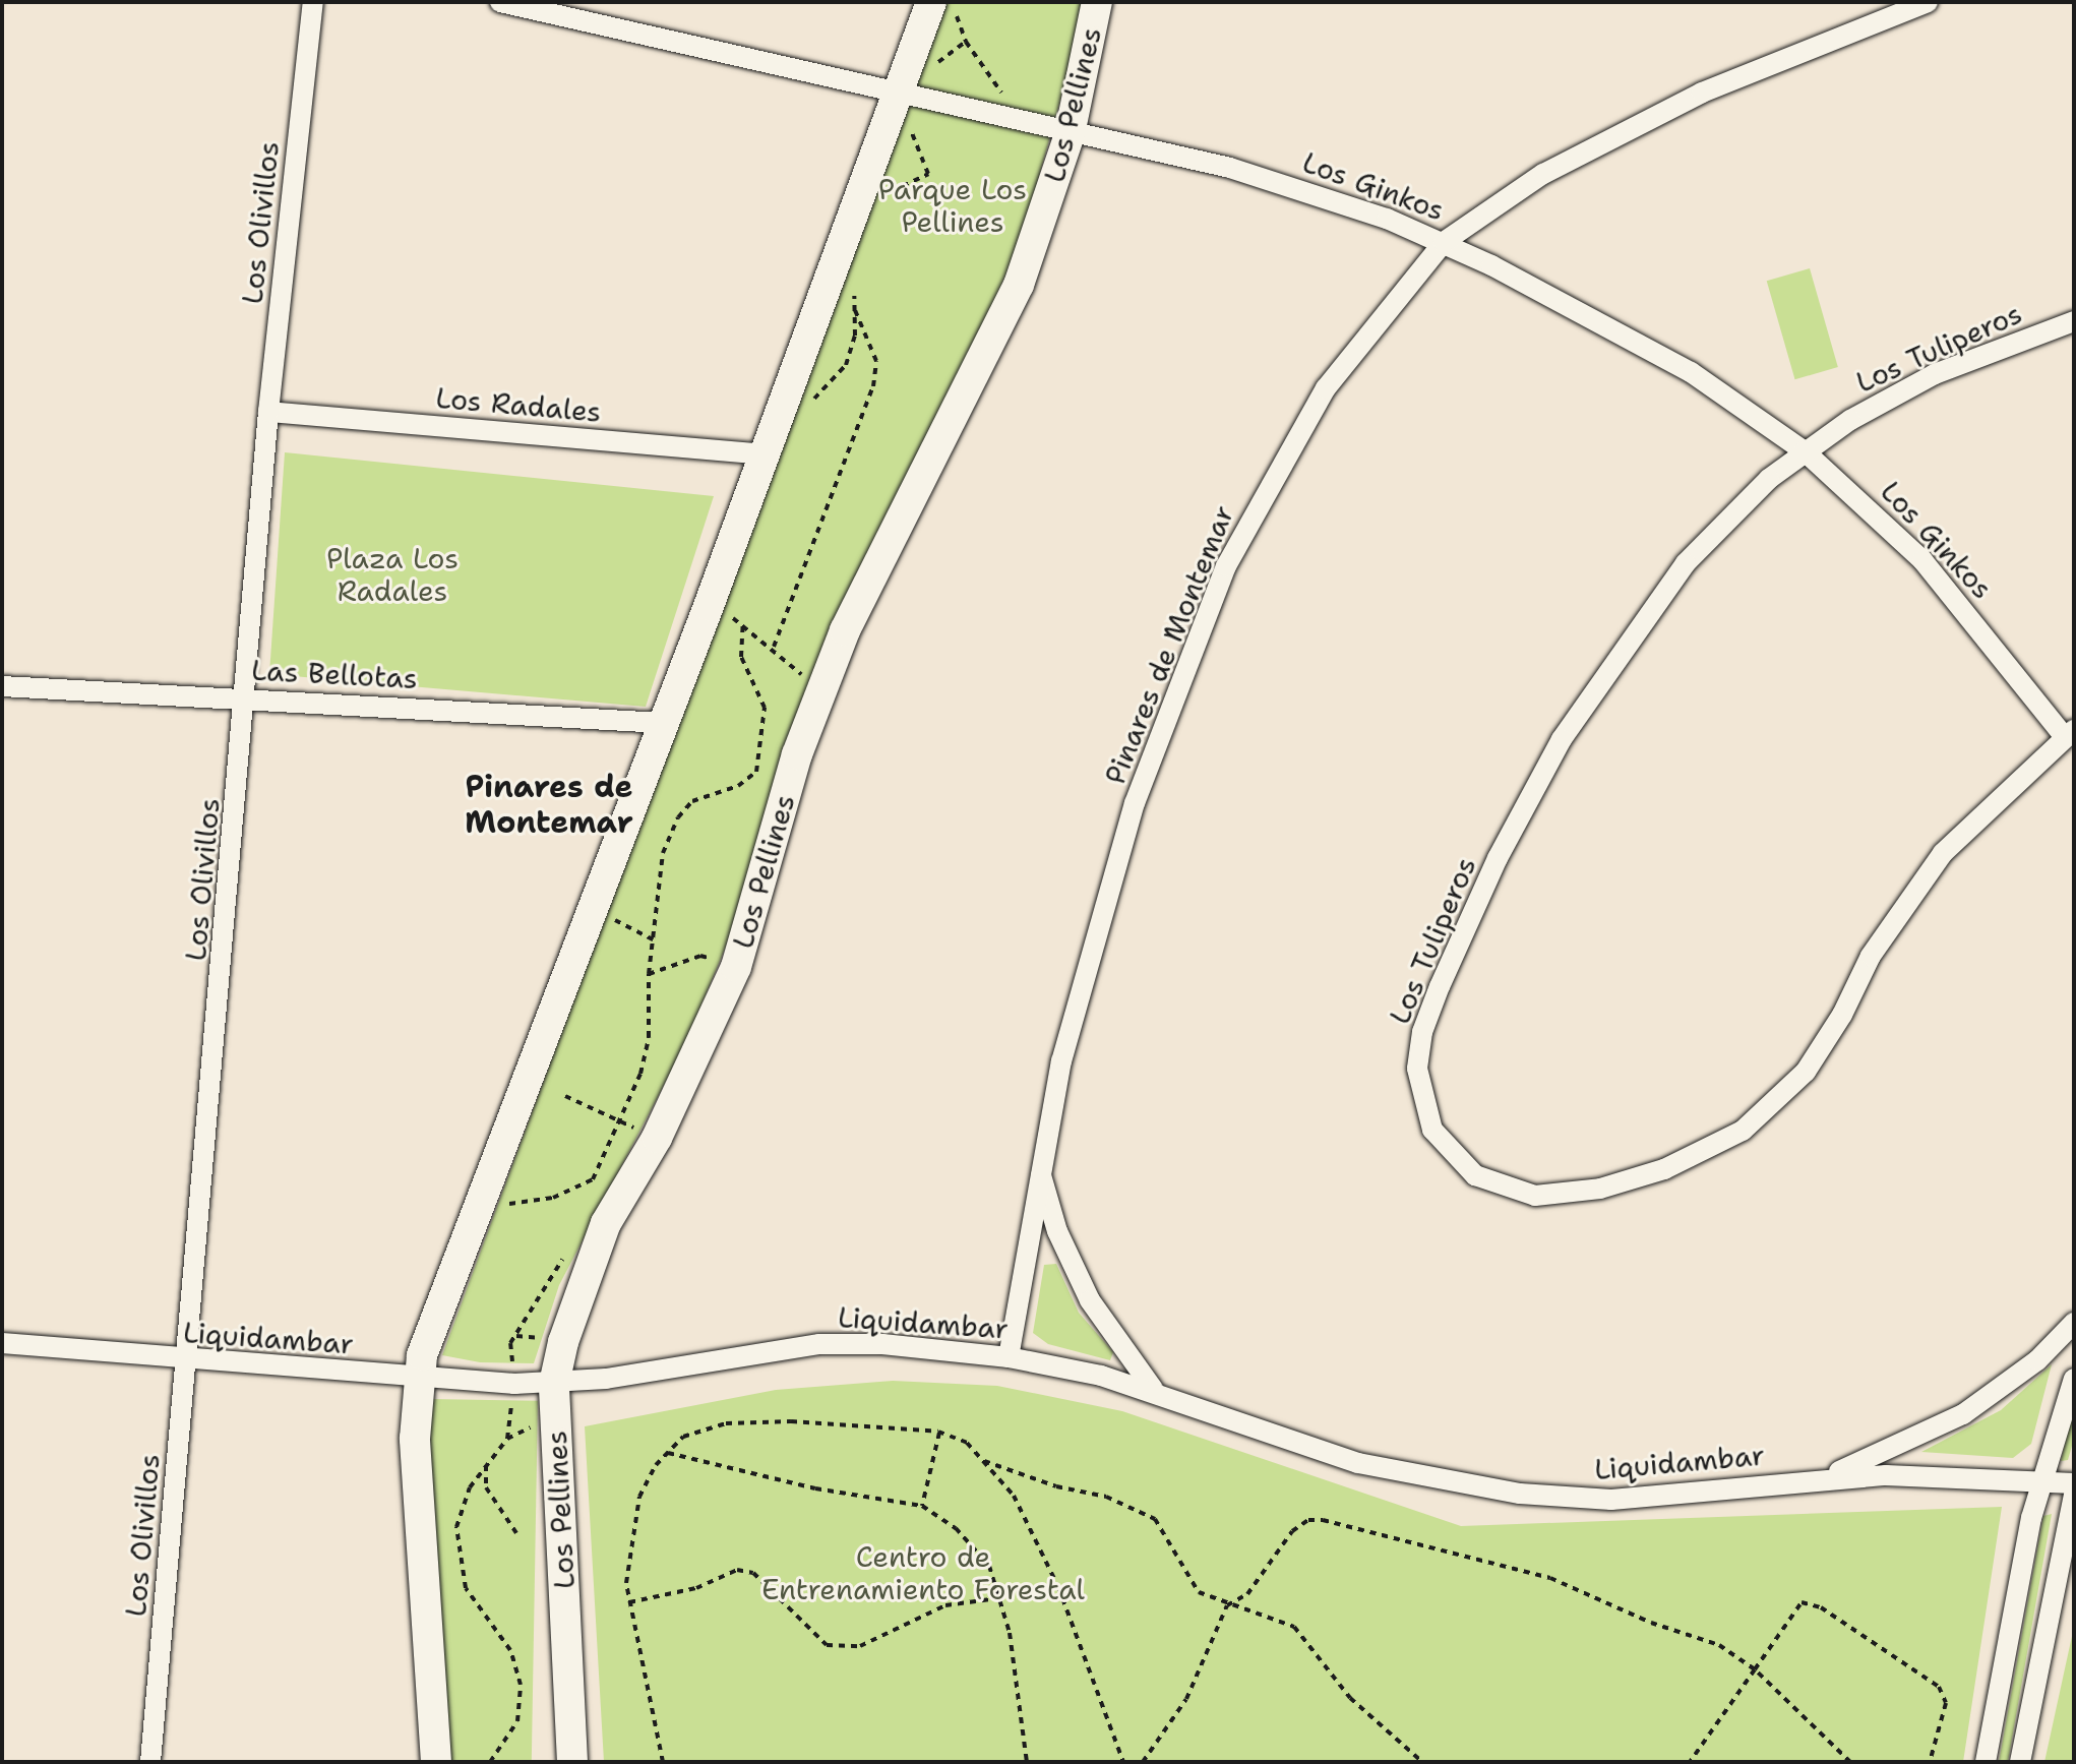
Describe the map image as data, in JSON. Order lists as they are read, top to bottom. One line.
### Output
{"streets":{"main road":["Los Pellines"],"street":["Los Ginkos","Los Olivillos","Los Tuliperos","Los Radales","Pinares de Montemar","Las Bellotas","Liquidambar"]},"crossings":[["Los Pellines","Los Ginkos"],["Los Pellines","Liquidambar"],["Los Ginkos","Los Tuliperos"],["Los Ginkos","Pinares de Montemar"],["Los Olivillos","Los Radales"],["Los Olivillos","Las Bellotas"],["Los Olivillos","Liquidambar"],["Pinares de Montemar","Liquidambar"]],"districts":["Pinares de Montemar"],"parks":["Parque Los Pellines","Plaza Los Radales","Centro de Entrenamiento Forestal"]}
